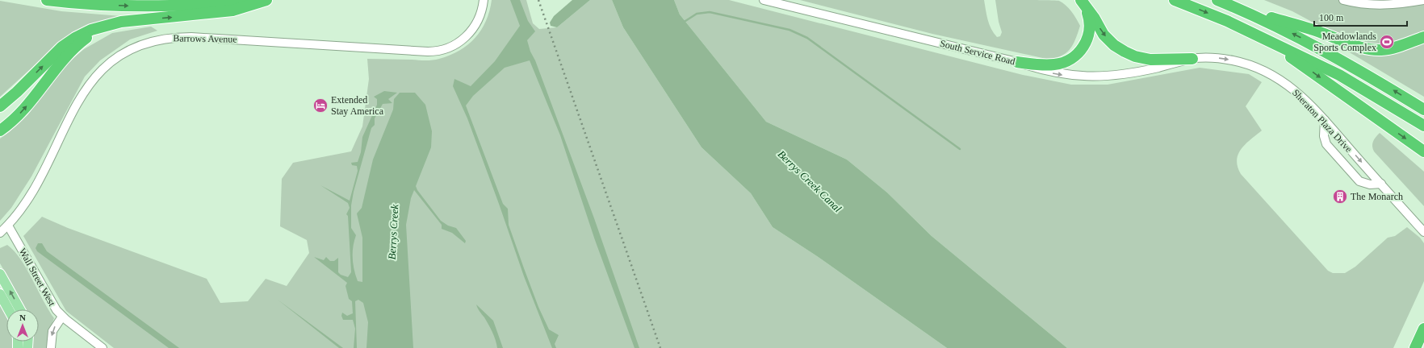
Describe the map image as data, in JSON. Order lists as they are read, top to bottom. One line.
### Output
{"streets":{"street":["Barrows Avenue","South Service Road","Sheraton Plaza Drive","Wall Street West"]},"crossings":[["Barrows Avenue","Wall Street West"],["South Service Road","Sheraton Plaza Drive"]],"one_way":["South Service Road","Sheraton Plaza Drive"],"water":["Berrys Creek Canal","Berrys Creek"],"places":{"sports":["Meadowlands Sports Complex"],"hotel":["Extended Stay America"],"building":["The Monarch"]},"scale_bar":"100 m","north":"top"}
